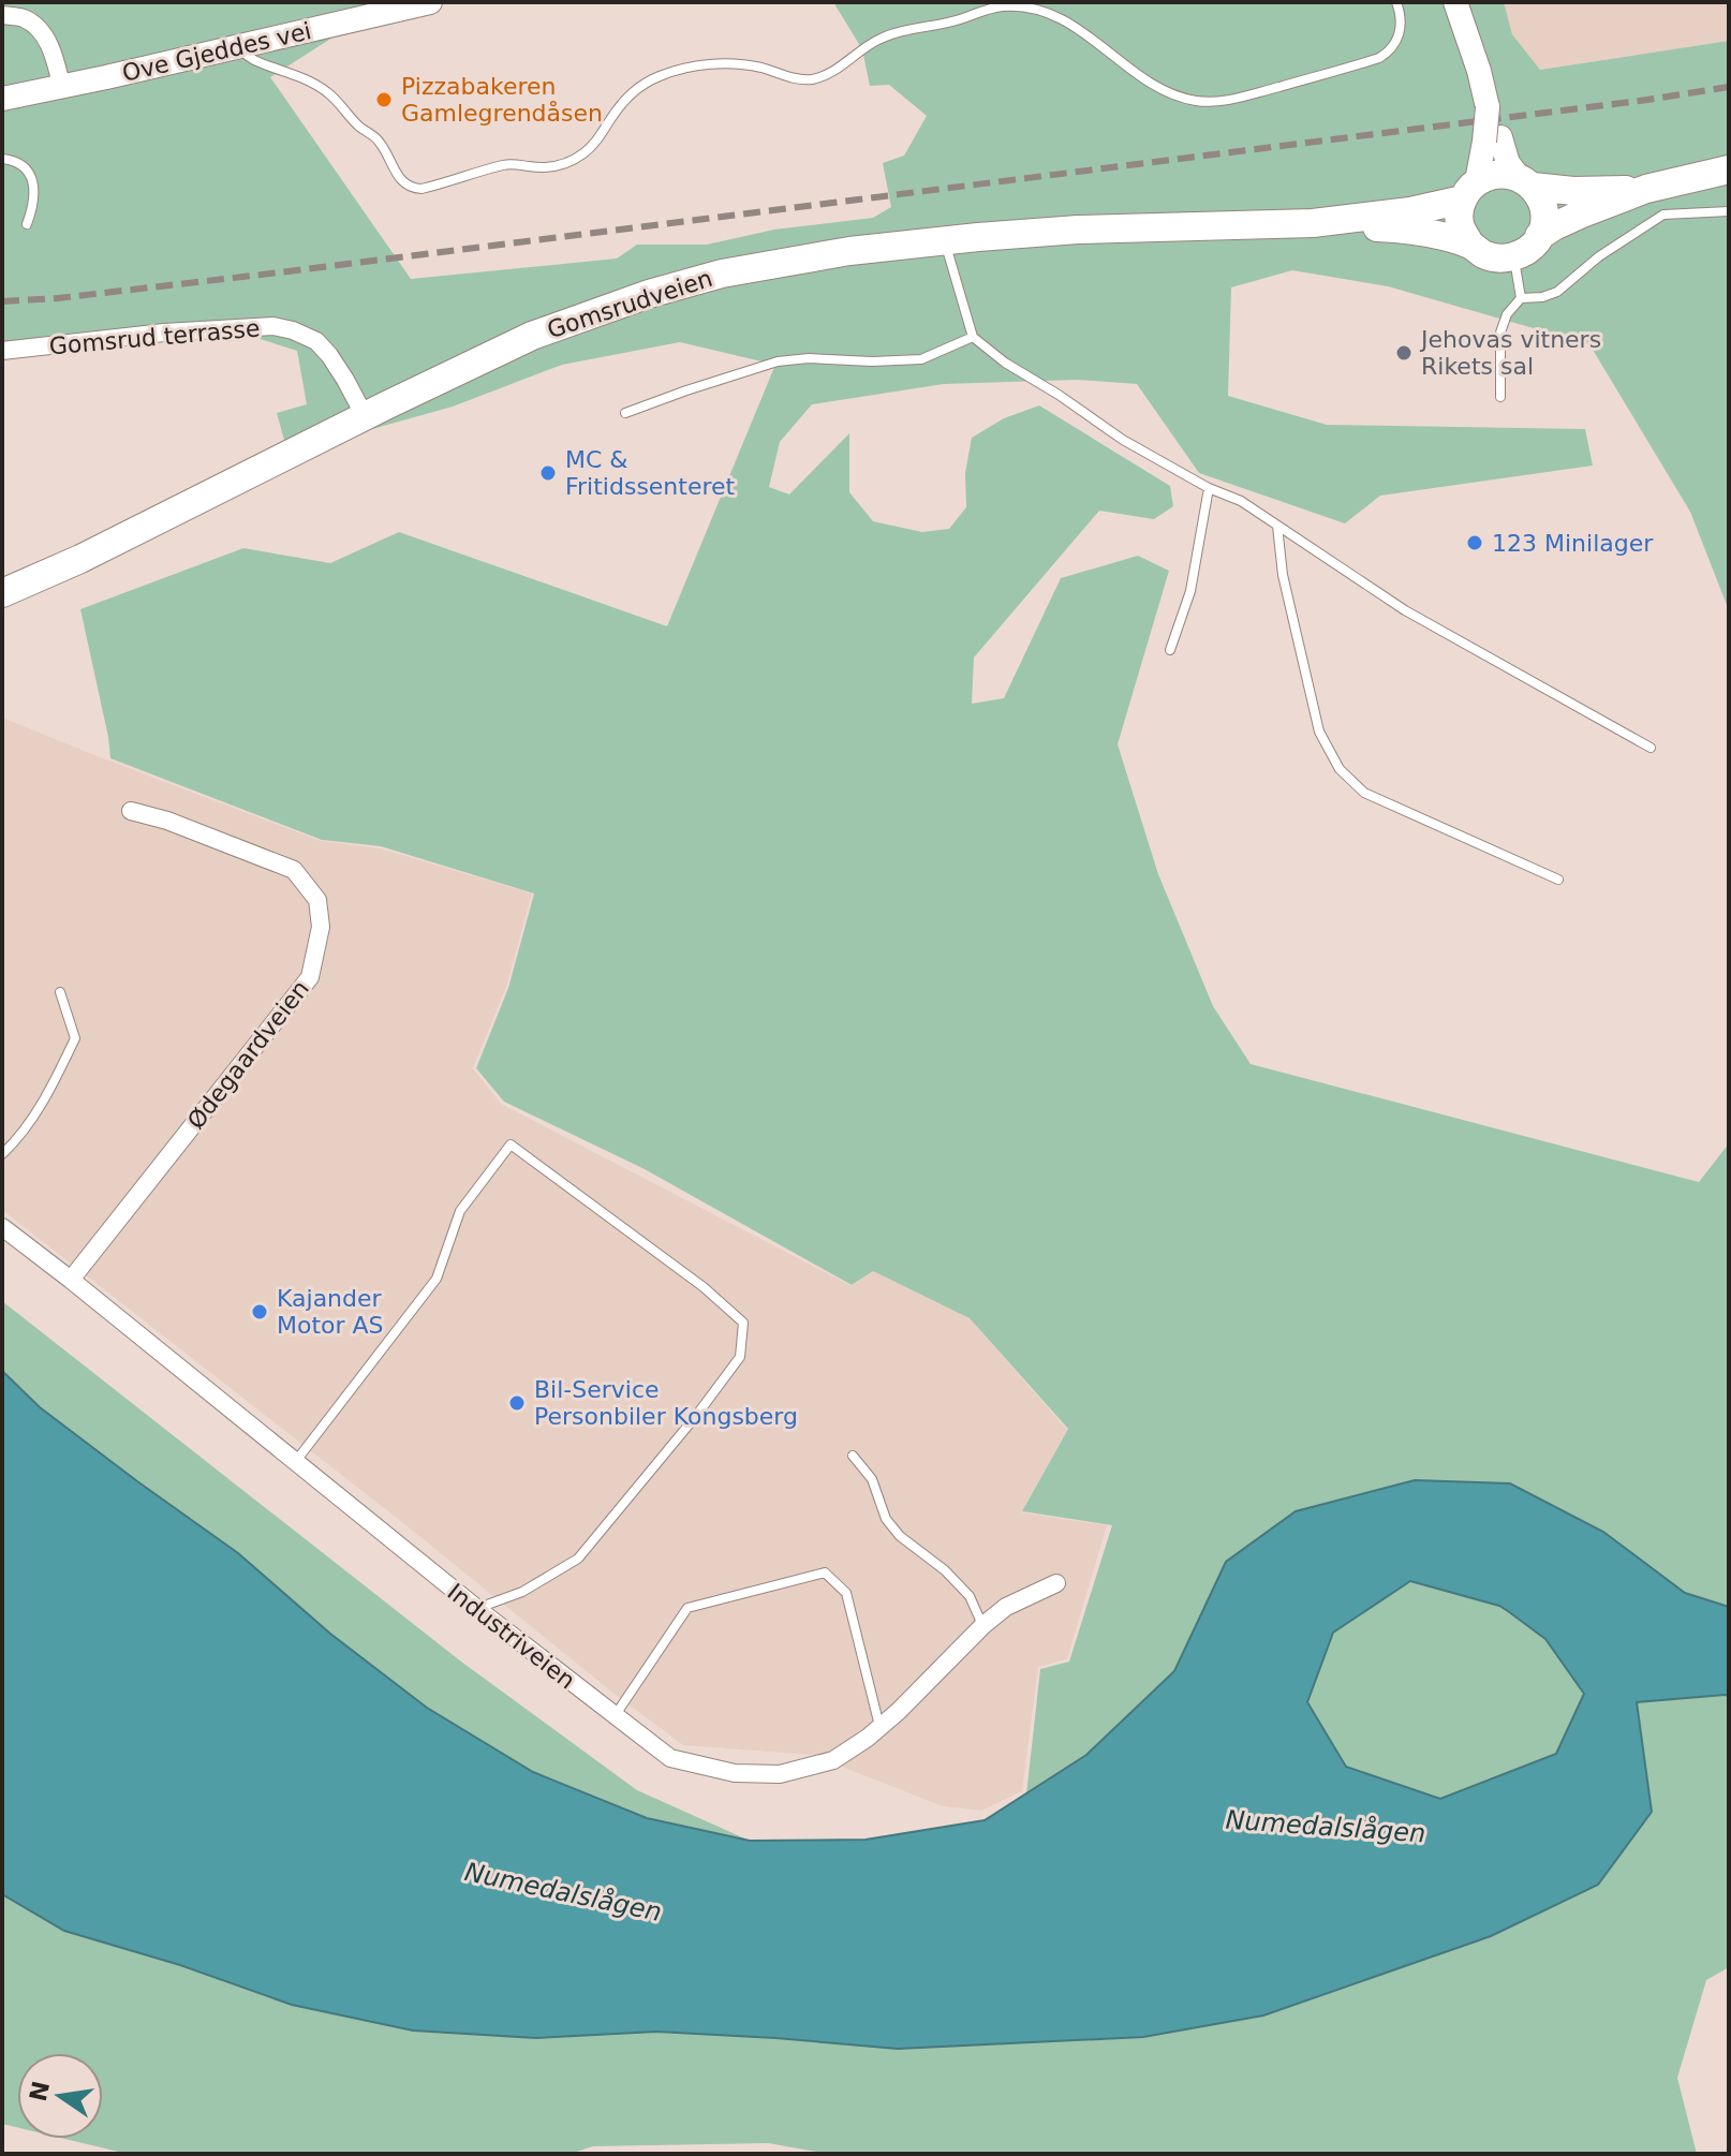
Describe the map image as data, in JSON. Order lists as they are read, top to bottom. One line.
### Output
{"streets":{"main road":["Gomsrudveien"],"street":["Ove Gjeddes vei","Gomsrud terrasse","Ødegaardveien","Industriveien"]},"crossings":[["Gomsrudveien","Gomsrud terrasse"],["Ødegaardveien","Industriveien"]],"water":["Numedalslågen"],"places":["Pizzabakeren Gamlegrendåsen","Jehovas vitners Rikets sal","MC & Fritidssenteret","123 Minilager","Kajander Motor AS","Bil-Service Personbiler Kongsberg"],"north":"left"}
